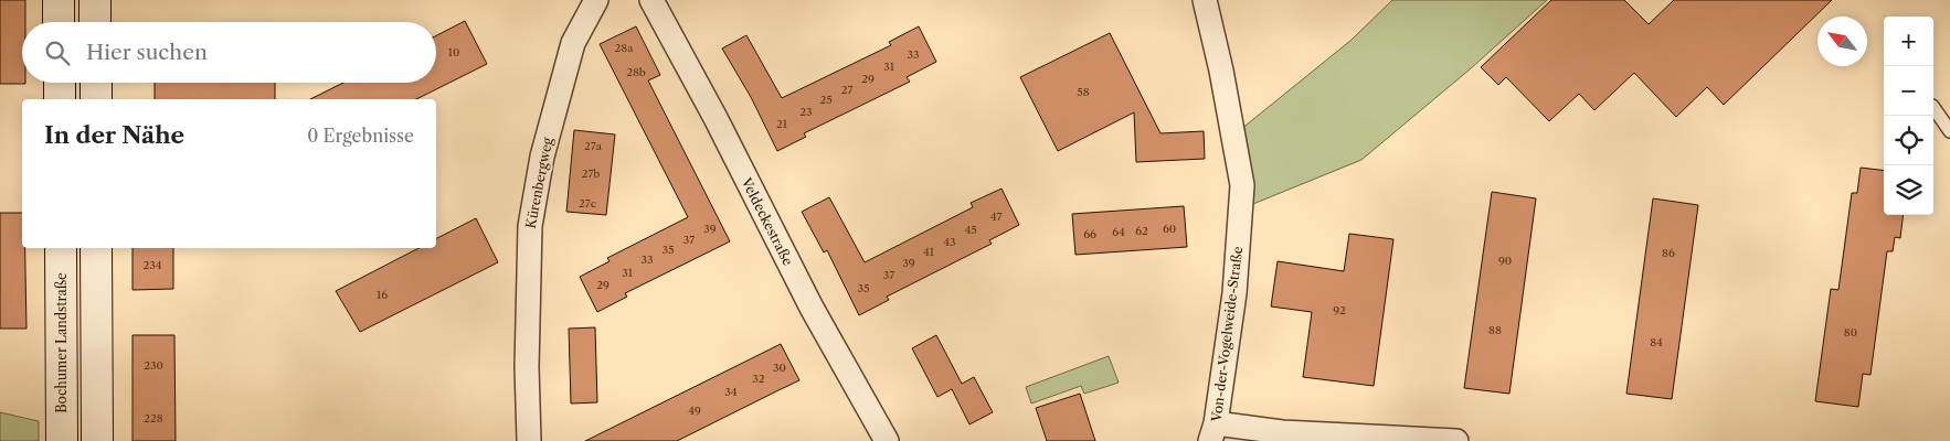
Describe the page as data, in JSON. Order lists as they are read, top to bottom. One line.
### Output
{"streets":{"main road":["Bochumer Landstraße"],"street":["Kürenbergweg","Veldeckestraße","Von-der-Vogelweide-Straße"]},"house_numbers":["28a","10","33","31","28b","29","27","58","25","23","21","27a","27b","27c","47","39","60","45","62","64","66","37","43","35","41","86","33","90","39","234","31","37","29","35","16","92","88","80","84","230","30","32","34","49","228"],"north":"top left","page":{"map_buttons":["+","−"],"search":"Hier suchen","heading":["In der Nähe","0 Ergebnisse"]}}
